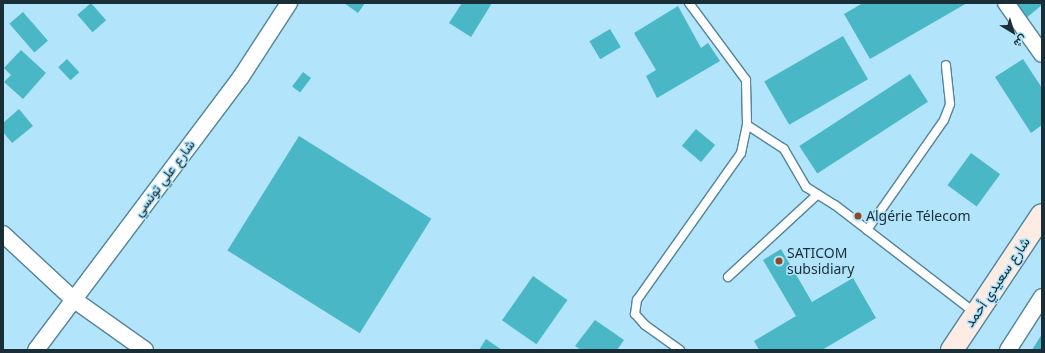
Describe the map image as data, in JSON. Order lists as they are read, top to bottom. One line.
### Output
{"streets":{"street":["شارع علي تونسي","شارع سعيدي أحمد"]},"places":["Algérie Télecom","SATICOM subsidiary"],"north":"bottom right"}
